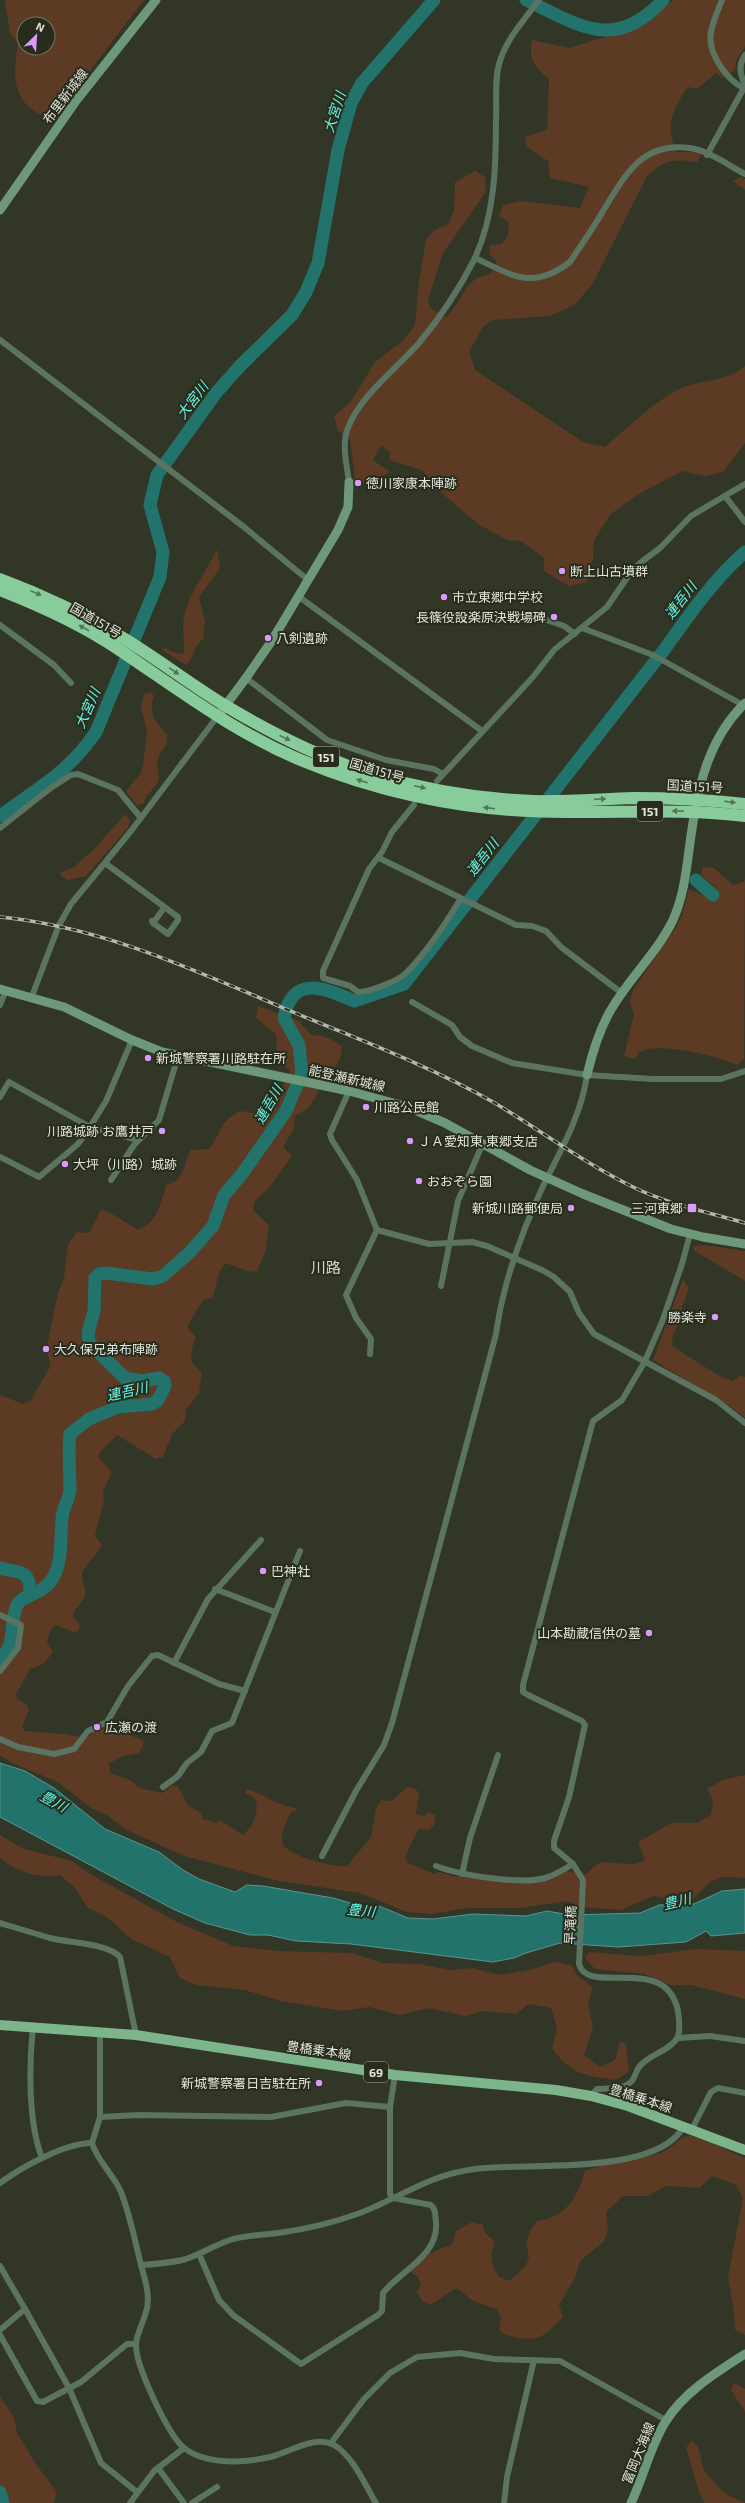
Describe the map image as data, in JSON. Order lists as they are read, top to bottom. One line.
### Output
{"streets":{"highway":["国道151号","151"],"main road":["布里新城線","能登瀬新城線","豊橋乗本線","69","富岡大海線"],"street":["早滝橋"]},"districts":["川路"],"water":["大宮川","連吾川","豊川"],"places":{"other":["徳川家康本陣跡","断上山古墳群","市立東郷中学校","長篠役設楽原決戦場碑","八剣遺跡","新城警察署川路駐在所","川路公民館","川路城跡 お鷹井戸","ＪＡ愛知東 東郷支店","大坪（川路）城跡","おおぞら園","新城川路郵便局","勝楽寺","大久保兄弟布陣跡","巴神社","山本勘蔵信供の墓","広瀬の渡","新城警察署日吉駐在所"],"transit":["三河東郷"]},"north":"top right"}
